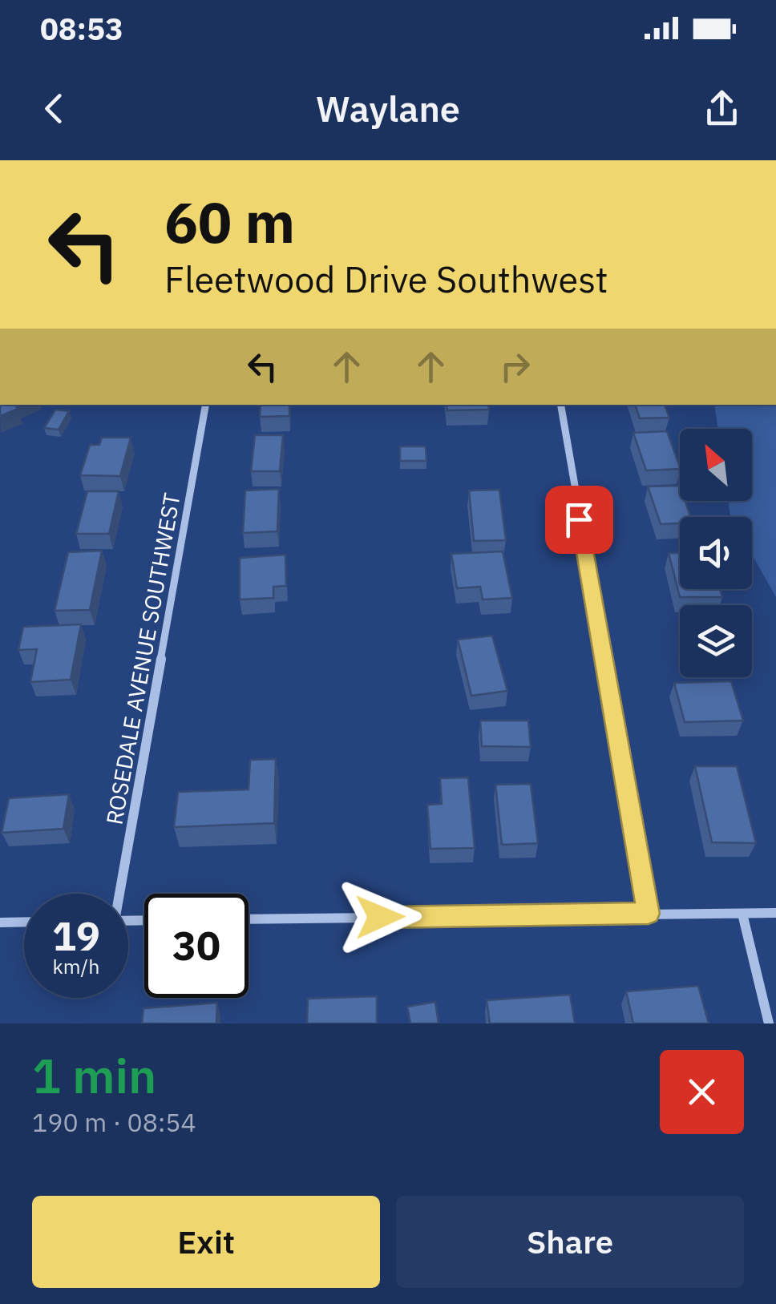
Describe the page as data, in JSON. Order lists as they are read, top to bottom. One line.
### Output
{"streets":{"street":["ROSEDALE AVENUE SOUTHWEST"]},"north":"top left","page":{"status":"08:53","header":"Waylane","turn":["60 m","Fleetwood Drive Southwest"],"speed":"19 km/h","limit":"30","heading":["1 min","190 m · 08:54"],"buttons":["Exit","Share"]}}
